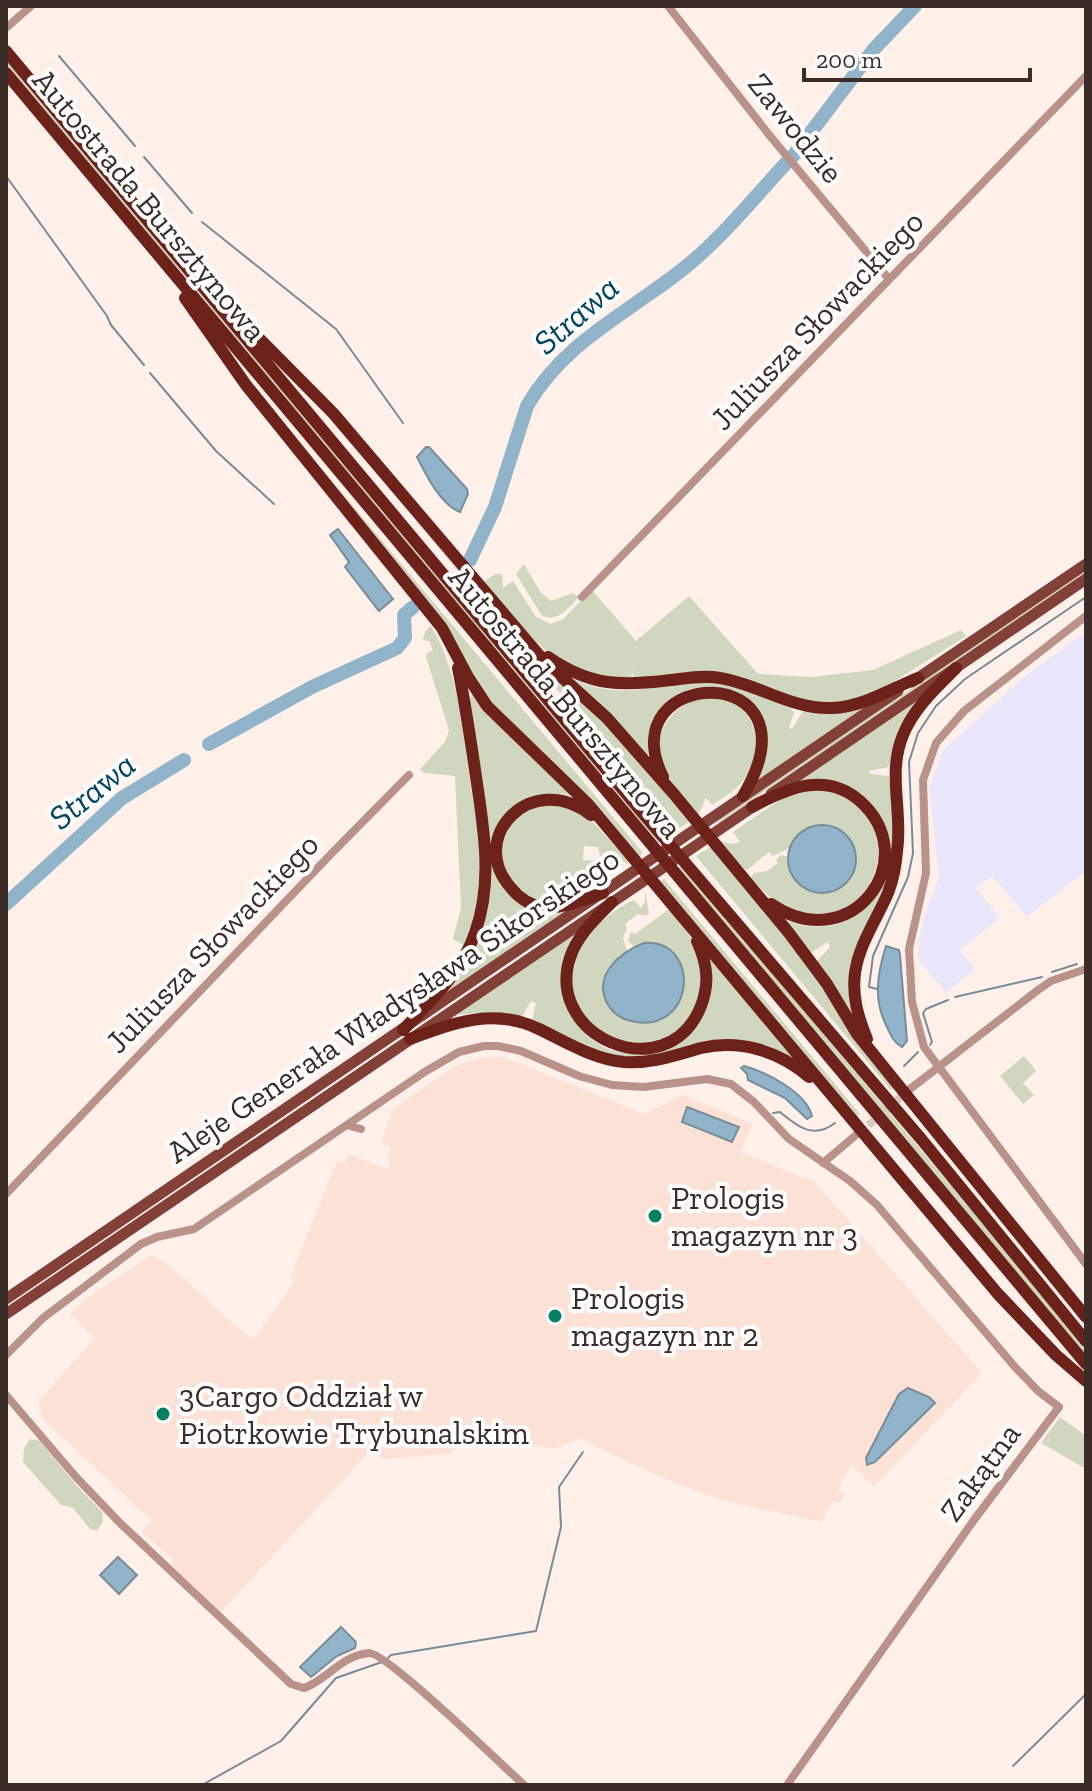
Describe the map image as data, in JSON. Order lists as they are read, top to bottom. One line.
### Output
{"streets":{"highway":["Autostrada Bursztynowa"],"main road":["Aleje Generała Władysława Sikorskiego"],"street":["Zawodzie","Juliusza Słowackiego","Zakątna"]},"crossings":[["Zawodzie","Juliusza Słowackiego"]],"water":["Strawa"],"places":["Prologis magazyn nr 3","Prologis magazyn nr 2","3Cargo Oddział w Piotrkowie Trybunalskim"],"scale_bar":"200 m"}
